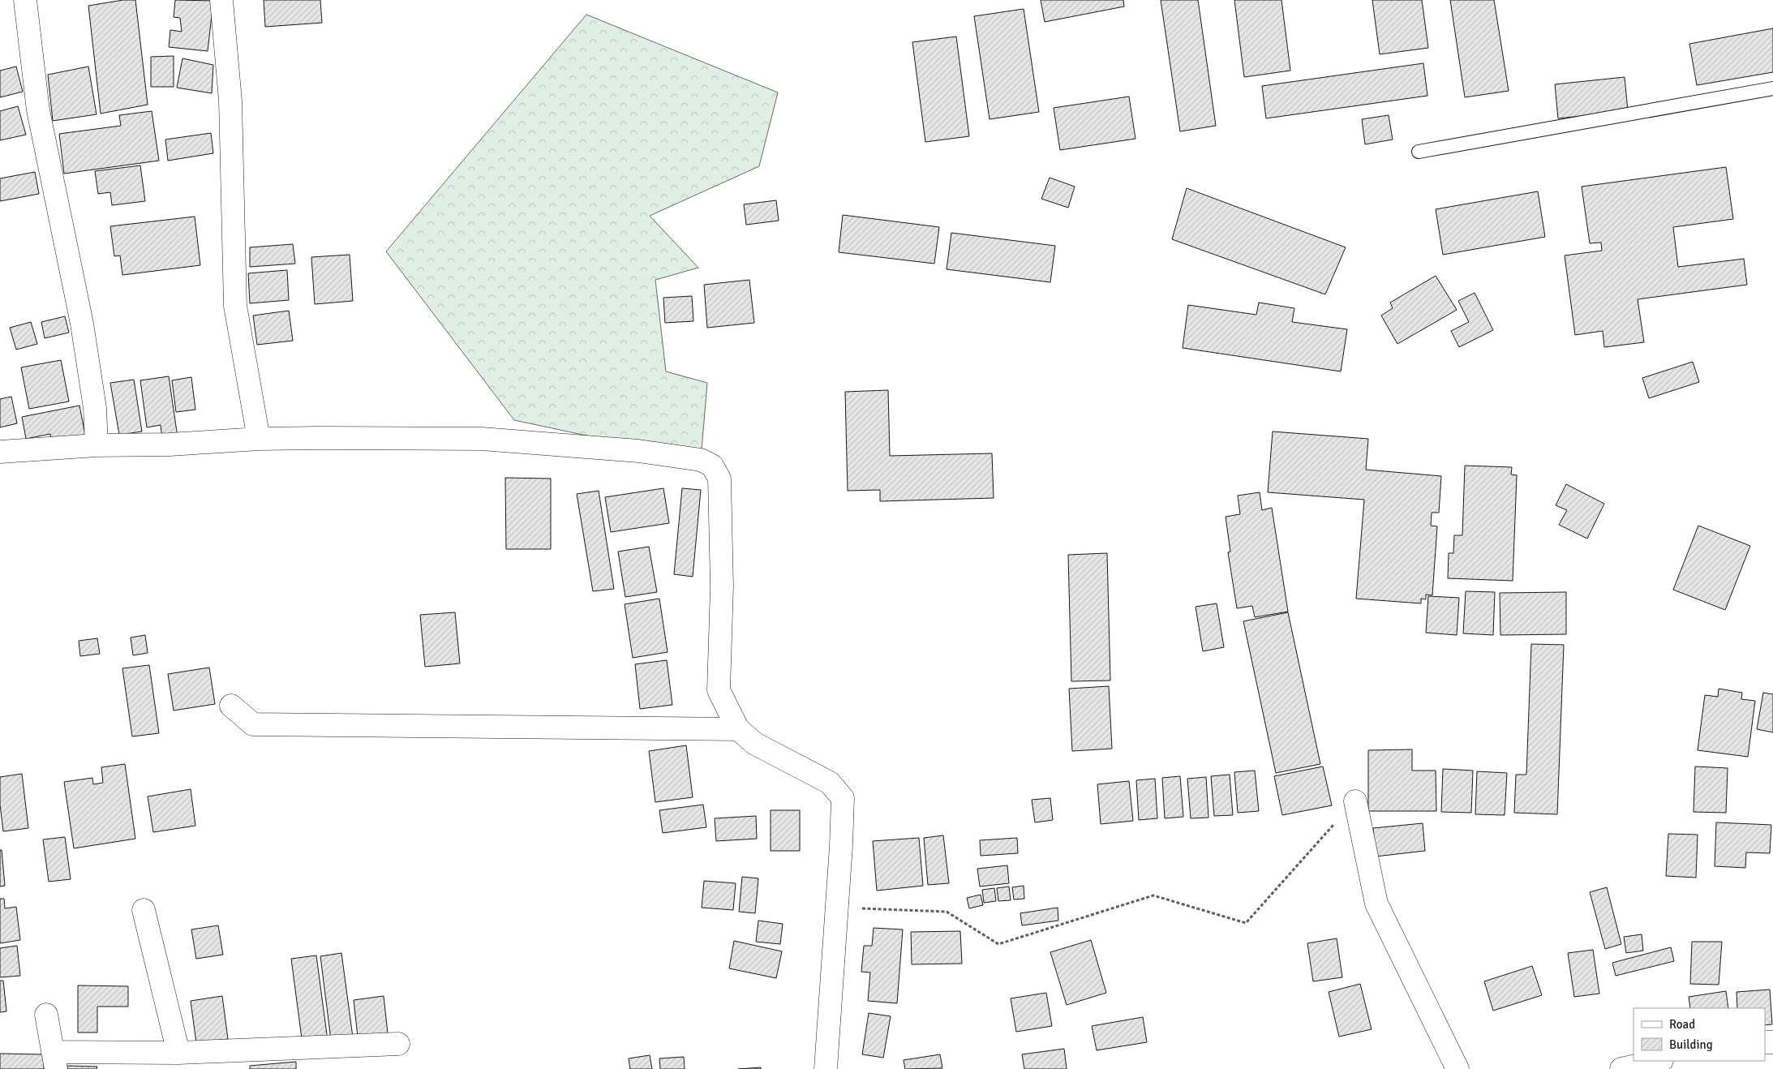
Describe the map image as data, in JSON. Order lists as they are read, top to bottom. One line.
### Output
{"legend":["Road","Building"]}
